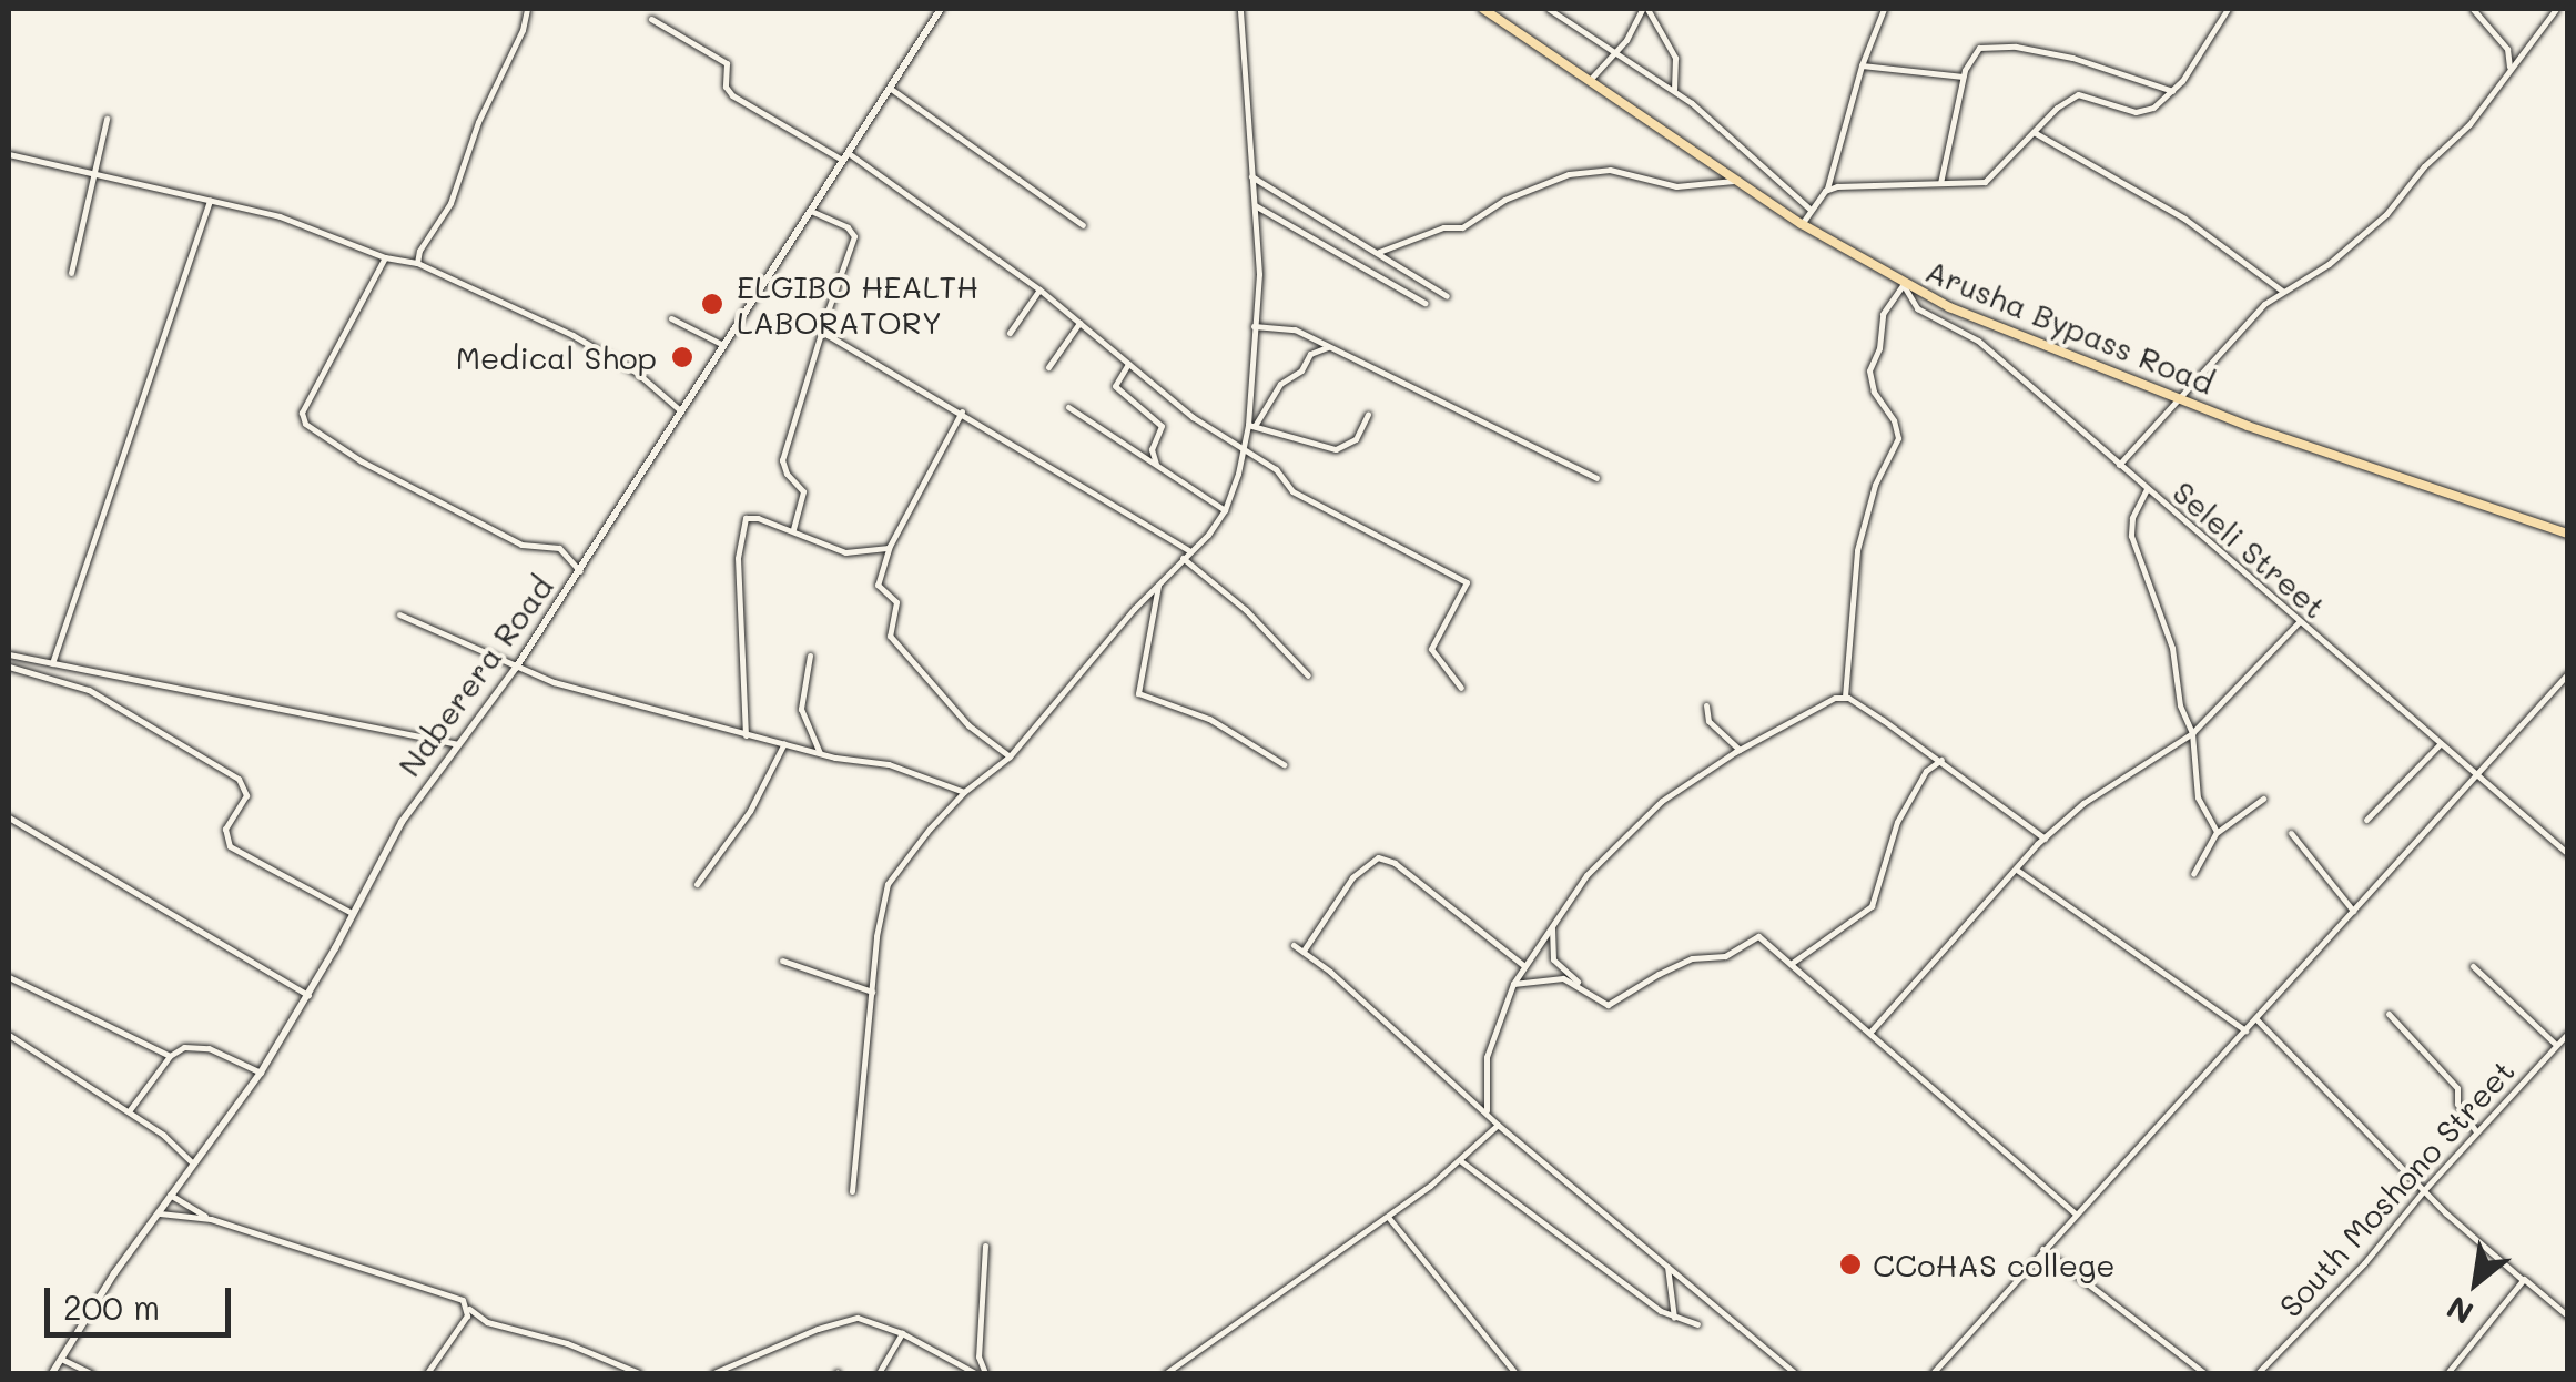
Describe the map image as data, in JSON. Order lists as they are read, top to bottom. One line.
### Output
{"streets":{"main road":["Arusha Bypass Road"],"street":["Seleli Street","Naberera Road","South Moshono Street"]},"crossings":[["Arusha Bypass Road","Seleli Street"]],"places":["ELGIBO HEALTH LABORATORY","Medical Shop","CCoHAS college"],"scale_bar":"200 m","north":"bottom left"}
